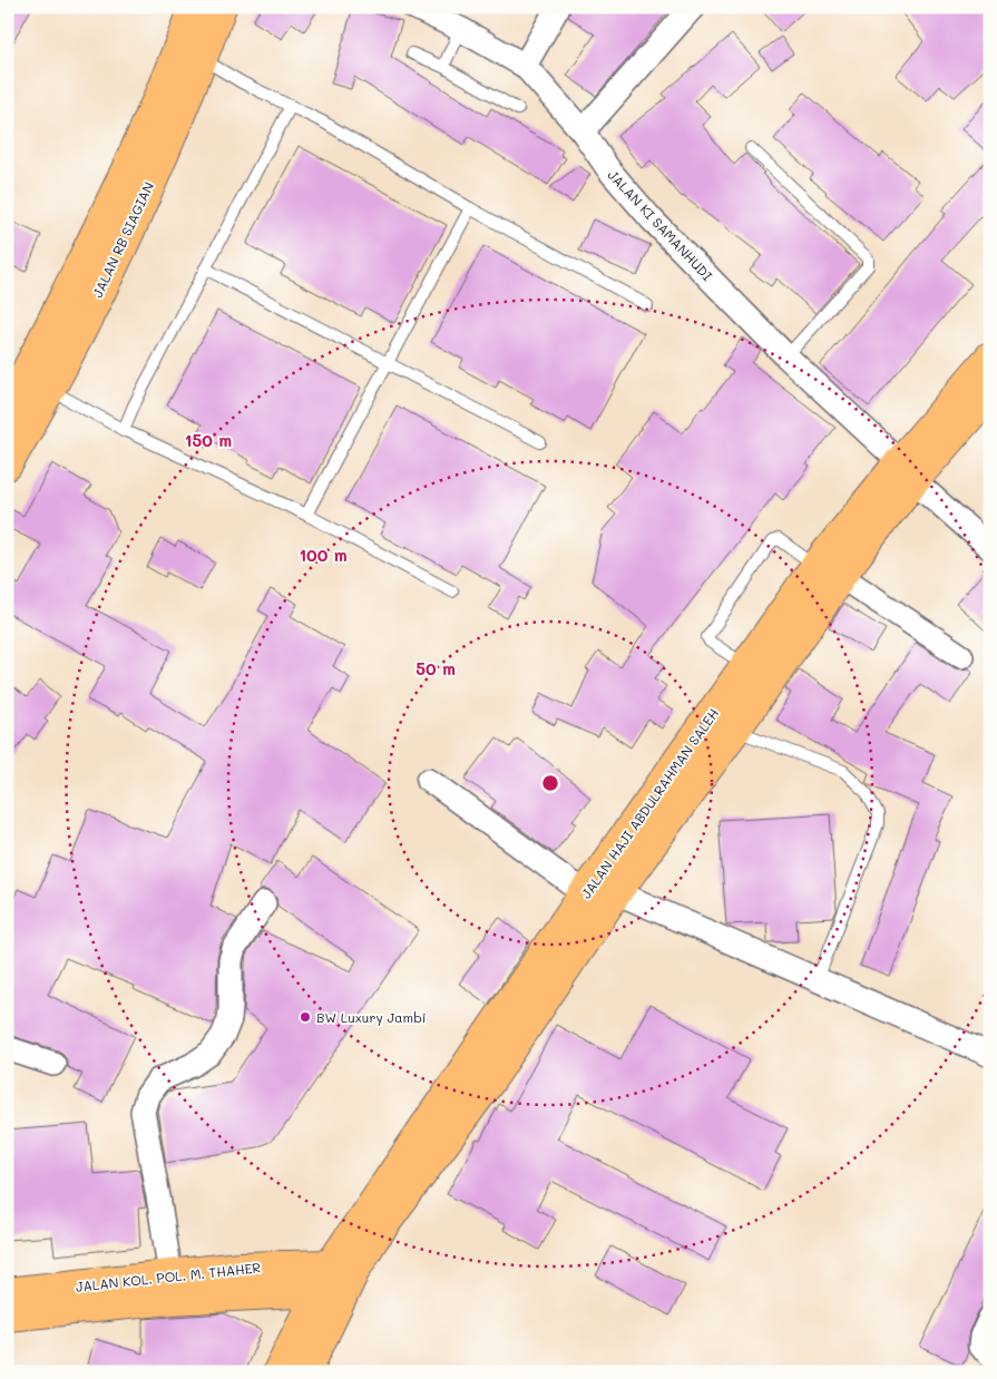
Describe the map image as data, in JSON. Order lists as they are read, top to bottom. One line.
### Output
{"streets":{"highway":["JALAN RB SIAGIAN","JALAN HAJI ABDULRAHMAN SALEH","JALAN KOL. POL. M. THAHER"],"street":["JALAN KI SAMANHUDI"]},"crossings":[["JALAN KI SAMANHUDI","JALAN HAJI ABDULRAHMAN SALEH"],["JALAN HAJI ABDULRAHMAN SALEH","JALAN KOL. POL. M. THAHER"]],"places":["BW Luxury Jambi"],"rings":["150 m","100 m","50 m"]}
